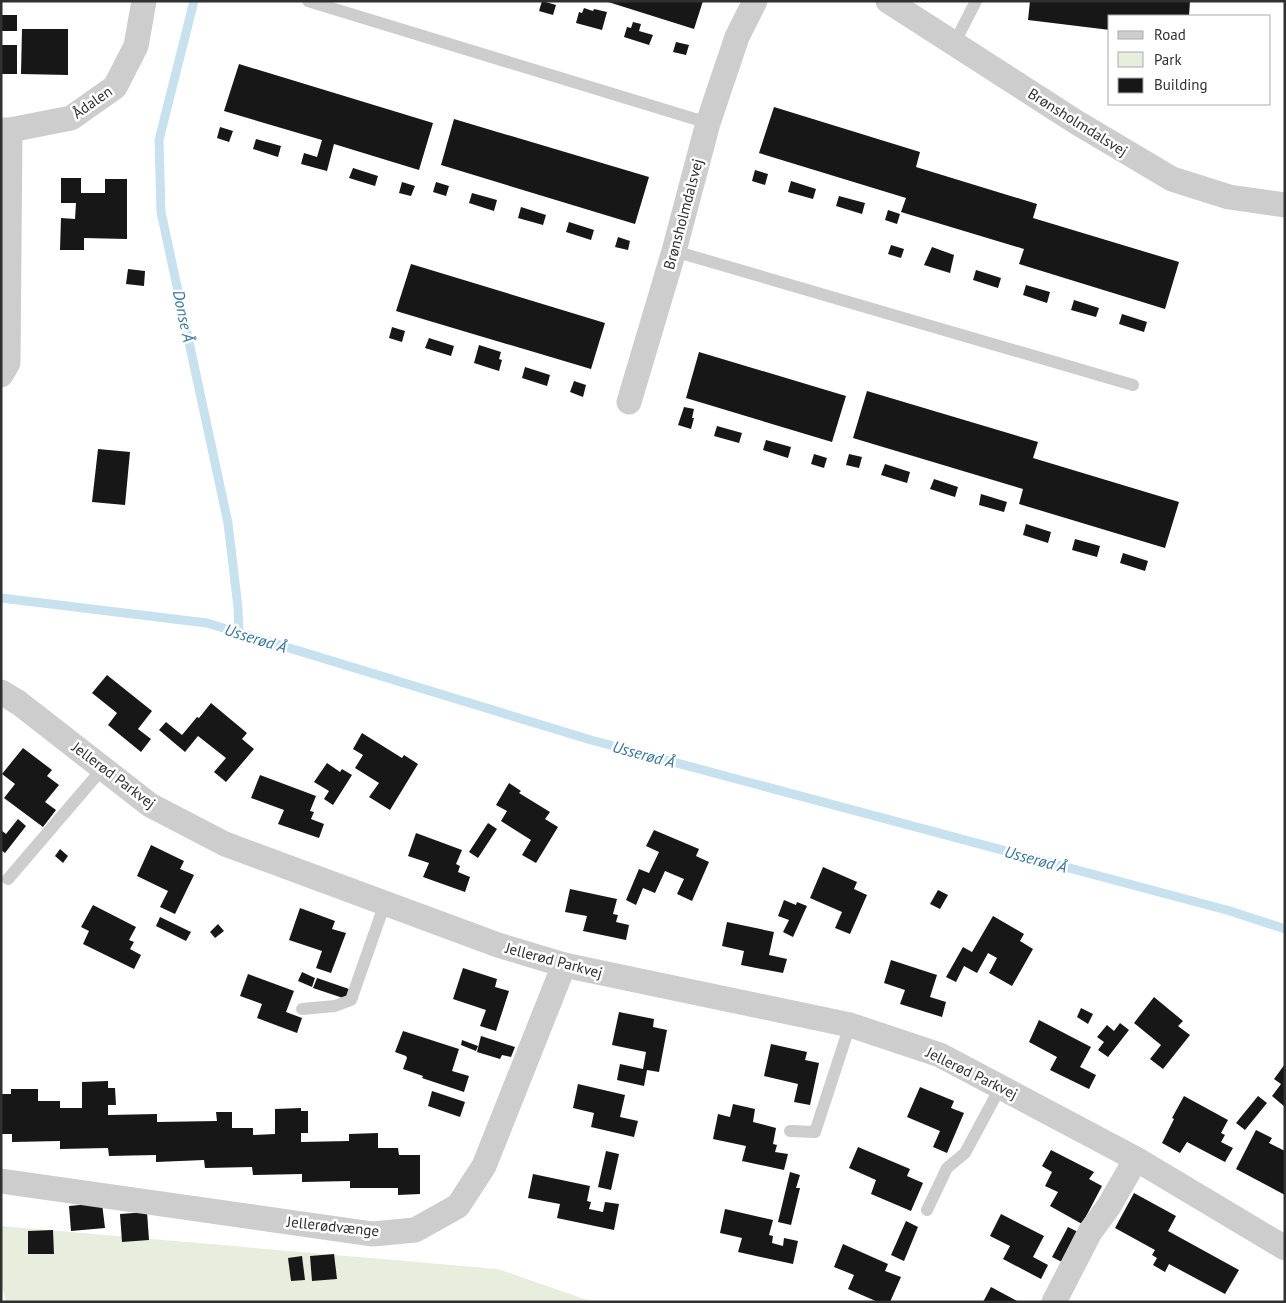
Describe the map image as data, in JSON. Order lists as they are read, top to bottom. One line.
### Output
{"streets":{"street":["Ådalen","Brønsholmdalsvej","Jellerød Parkvej","Jellerødvænge"]},"crossings":[["Jellerød Parkvej","Jellerødvænge"]],"water":["Donse Å","Usserød Å"],"legend":["Road","Park","Building"]}
